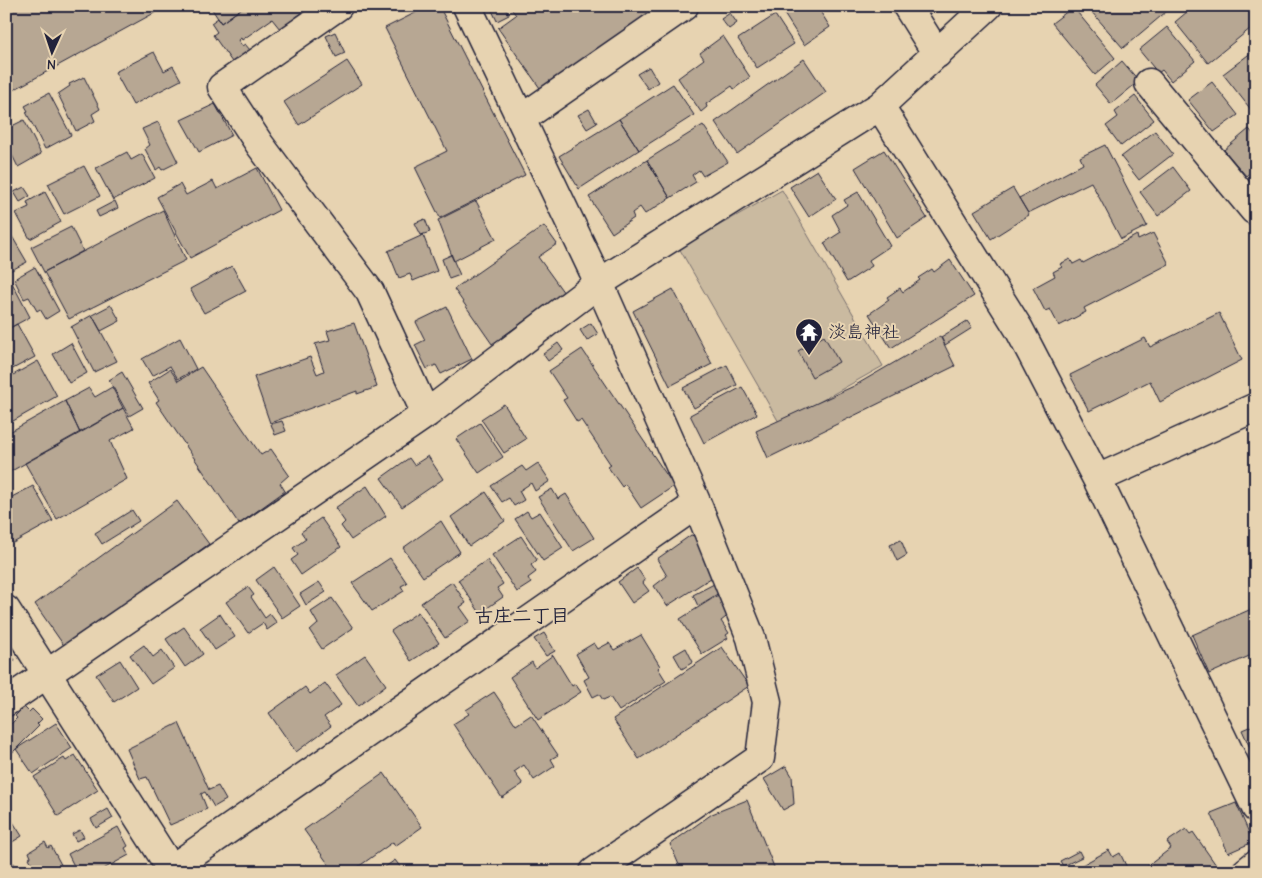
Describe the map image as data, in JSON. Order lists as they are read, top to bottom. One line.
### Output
{"districts":["古庄二丁目"],"places":{"temple":["淡島神社"]},"north":"bottom"}
